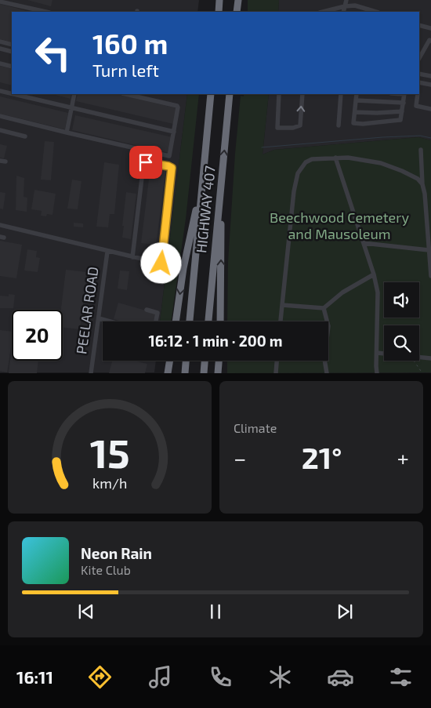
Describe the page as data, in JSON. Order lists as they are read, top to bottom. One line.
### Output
{"streets":{"highway":["HIGHWAY 407"],"street":["PEELAR ROAD"]},"parks":["Beechwood Cemetery and Mausoleum"],"page":{"turn":["160 m","Turn left"],"limit":"20","trip":"16:12 · 1 min · 200 m","tile":"Climate","heat":["−","21°","+"],"song":["Neon Rain","Kite Club"],"tabs":"16:11","gauge":["15","km/h"]}}
